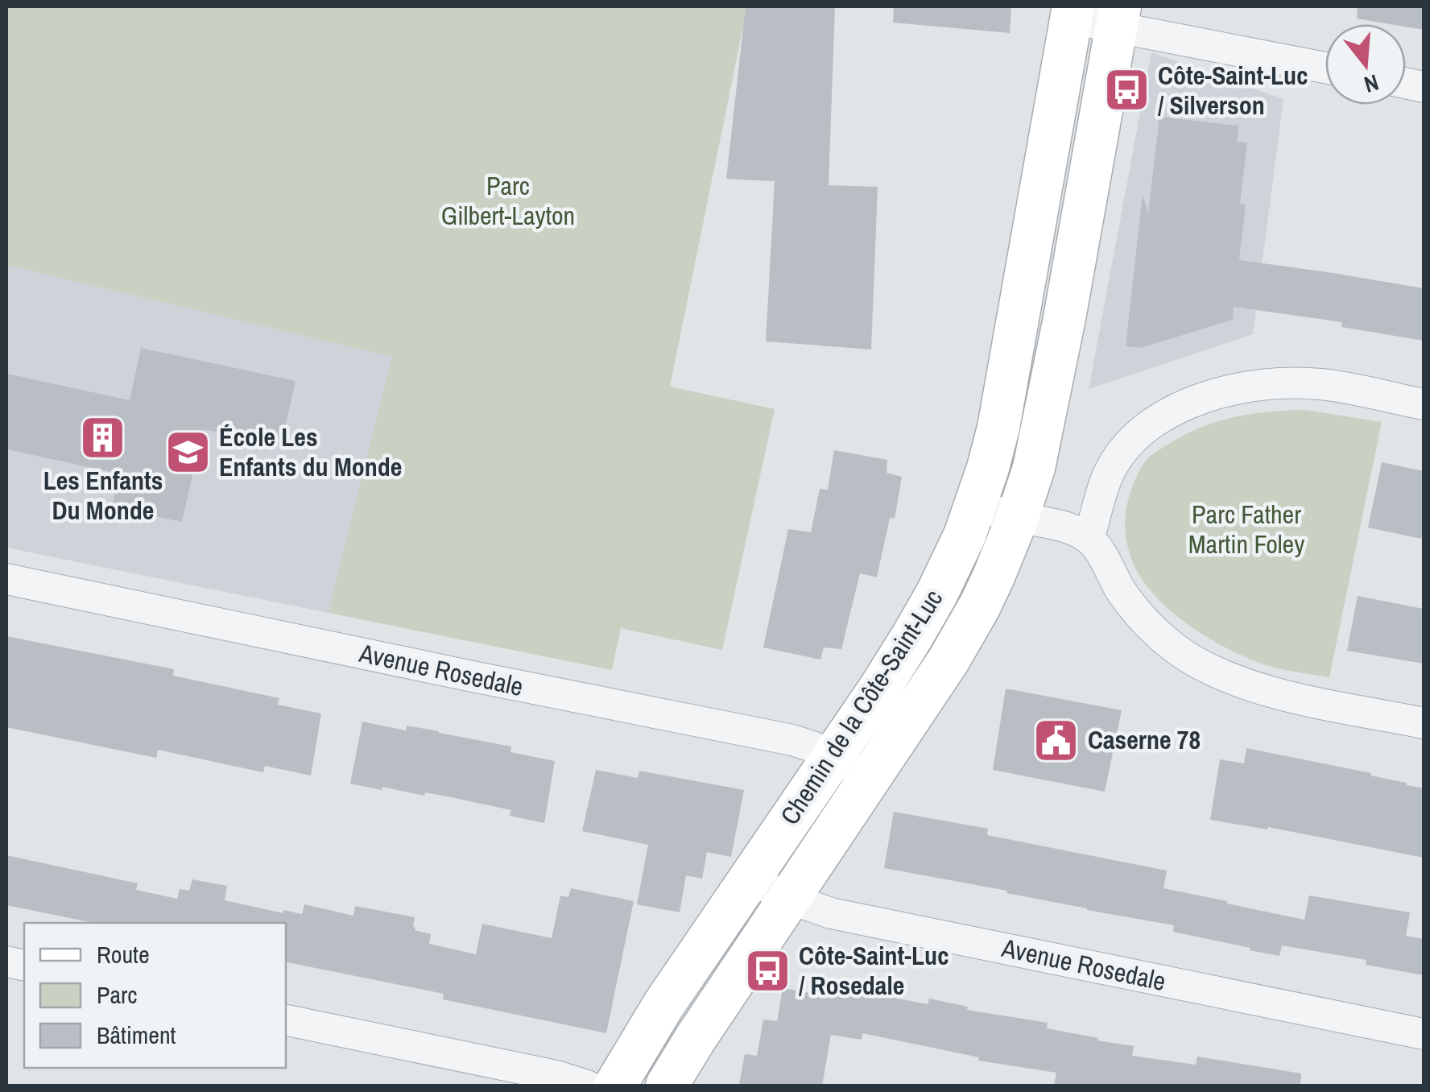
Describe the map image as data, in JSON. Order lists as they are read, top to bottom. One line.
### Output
{"streets":{"main road":["Chemin de la Côte-Saint-Luc"],"street":["Avenue Rosedale"]},"crossings":[["Avenue Rosedale","Chemin de la Côte-Saint-Luc"]],"parks":["Parc Gilbert-Layton","Parc Father Martin Foley"],"places":{"bus stop":["Côte-Saint-Luc / Silverson","Côte-Saint-Luc / Rosedale"],"building":["Les Enfants Du Monde"],"school or university":["École Les Enfants du Monde"],"public building":["Caserne 78"]},"legend":["Route","Parc","Bâtiment"],"north":"bottom"}
